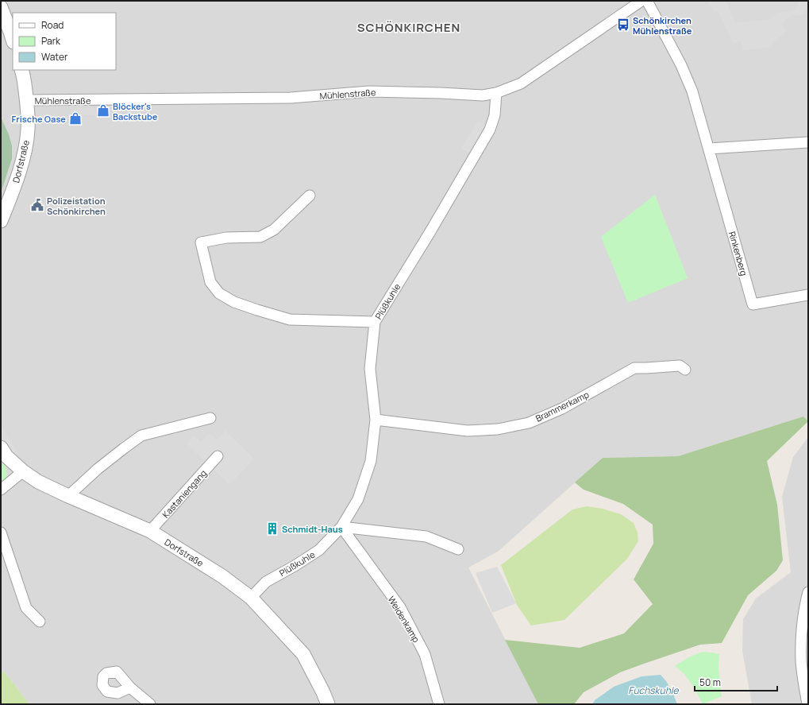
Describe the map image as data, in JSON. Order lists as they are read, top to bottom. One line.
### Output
{"streets":{"street":["Mühlenstraße","Dorfstraße","Rinkenberg","Plüßkuhle","Brammerkamp","Kastaniengang","Weidenkamp"]},"crossings":[["Mühlenstraße","Dorfstraße"],["Mühlenstraße","Plüßkuhle"],["Dorfstraße","Plüßkuhle"],["Dorfstraße","Kastaniengang"],["Plüßkuhle","Brammerkamp"],["Plüßkuhle","Weidenkamp"]],"districts":["SCHÖNKIRCHEN"],"water":["Fuchskuhle"],"places":{"bus stop":["Schönkirchen Mühlenstraße"],"shop":["Blöcker's Backstube","Frische Oase"],"public building":["Polizeistation Schönkirchen"],"building":["Schmidt-Haus"]},"legend":["Road","Park","Water"],"scale_bar":"50 m"}
